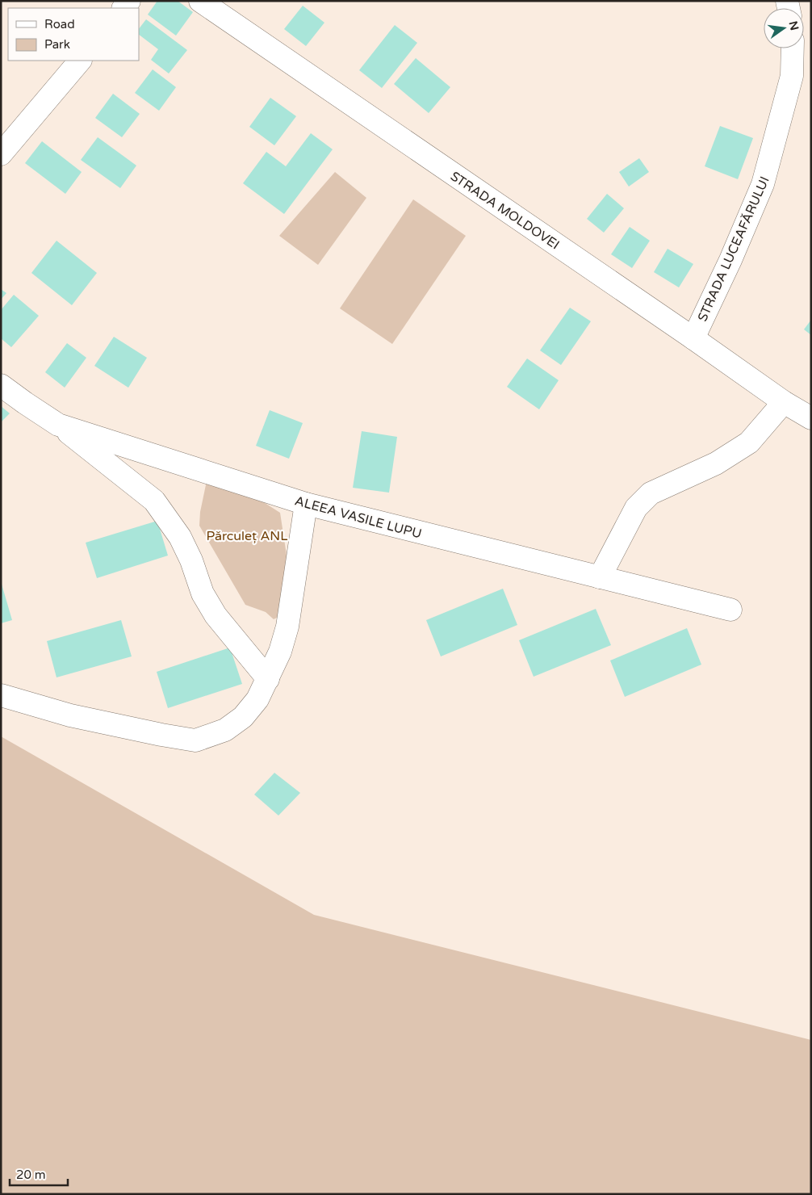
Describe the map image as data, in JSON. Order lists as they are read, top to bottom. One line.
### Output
{"streets":{"street":["STRADA MOLDOVEI","STRADA LUCEAFĂRULUI","ALEEA VASILE LUPU"]},"crossings":[["STRADA MOLDOVEI","STRADA LUCEAFĂRULUI"]],"parks":["Părculeț ANL"],"legend":["Road","Park"],"scale_bar":"20 m","north":"right"}
